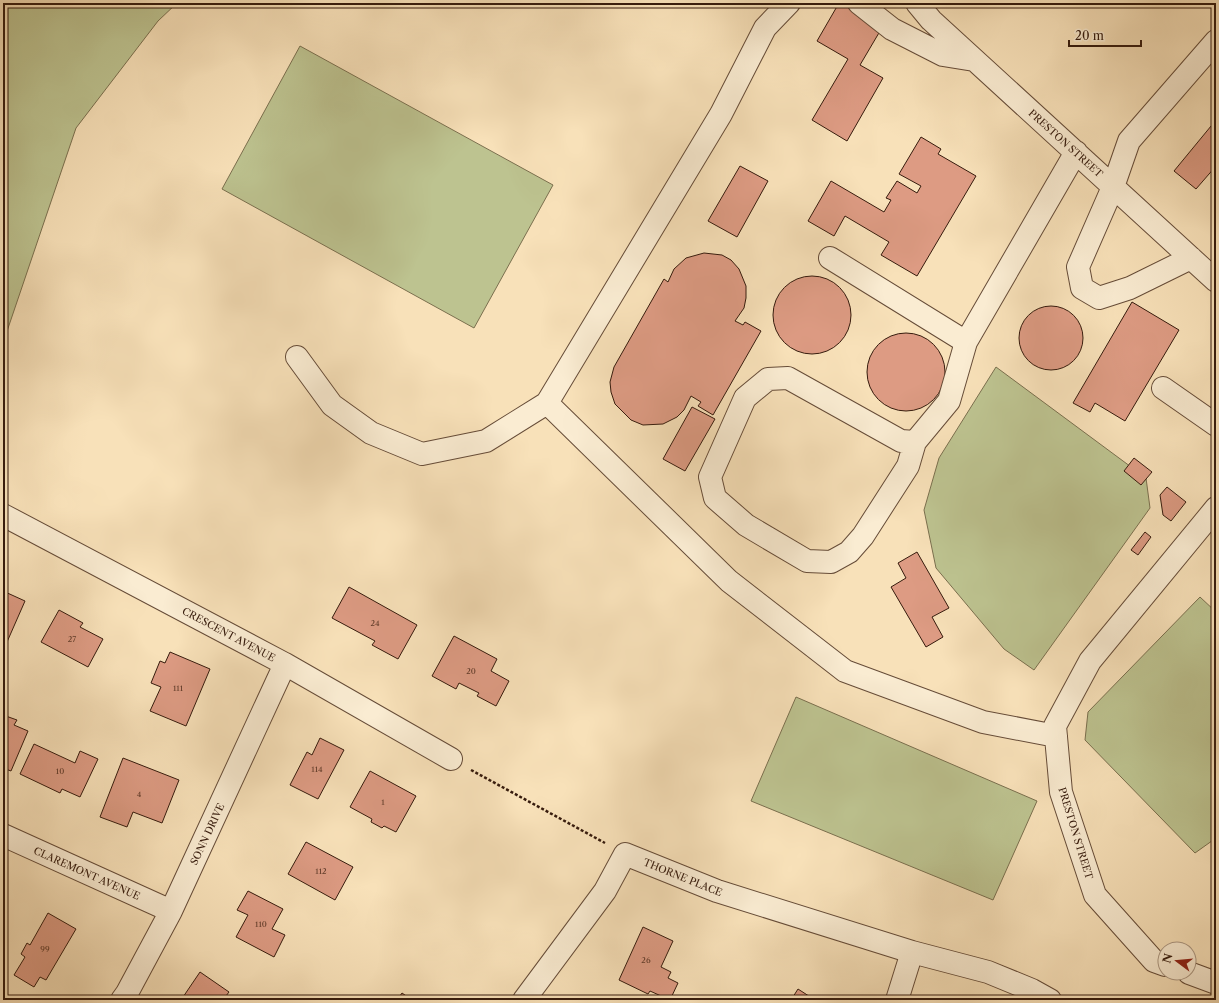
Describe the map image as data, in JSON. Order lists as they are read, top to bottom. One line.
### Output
{"streets":{"street":["PRESTON STREET","CRESCENT AVENUE","SONN DRIVE","CLAREMONT AVENUE","THORNE PLACE"]},"crossings":[["CRESCENT AVENUE","SONN DRIVE"],["SONN DRIVE","CLAREMONT AVENUE"]],"house_numbers":["24","27","20","111","114","10","4","1","112","110","99","26"],"scale_bar":"20 m","north":"left"}
